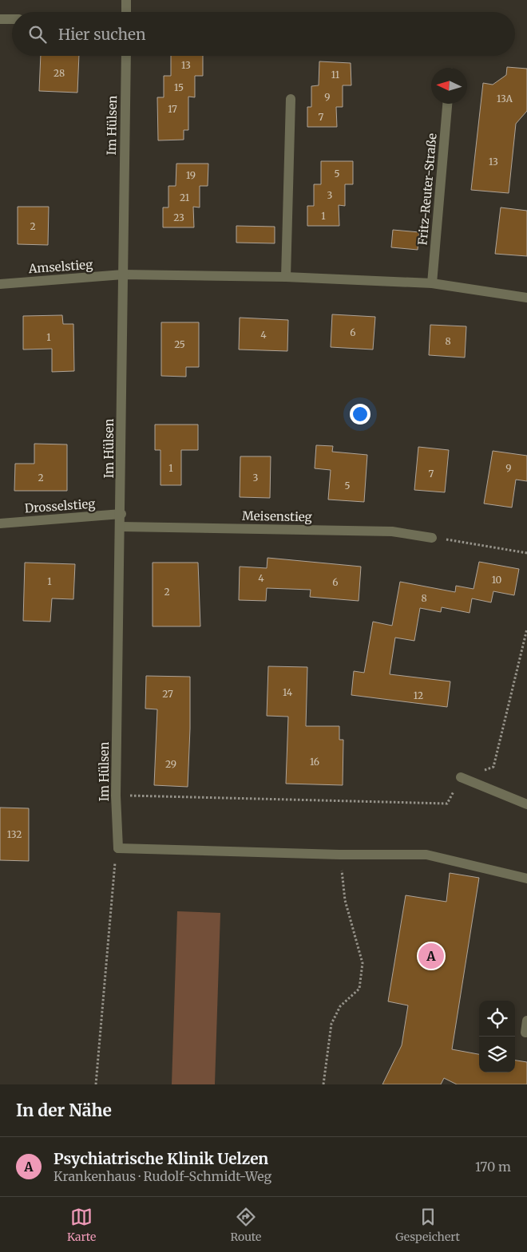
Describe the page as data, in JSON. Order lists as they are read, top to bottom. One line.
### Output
{"streets":{"street":["Im Hülsen","Fritz-Reuter-Straße","Amselstieg","Drosselstieg","Meisenstieg"]},"crossings":[["Im Hülsen","Amselstieg"],["Im Hülsen","Drosselstieg"],["Im Hülsen","Meisenstieg"]],"house_numbers":["13","28","11","15","9","13A","17","7","13","5","19","3","21","1","23","2","6","4","1","8","25","1","9","7","2","3","5","4","10","1","6","2","8","14","27","12","16","29","132"],"north":"left","page":{"search":"Hier suchen","pins":"A","heading":"In der Nähe","list":[{"mark":"A","name":"Psychiatrische Klinik Uelzen","note":"Krankenhaus · Rudolf-Schmidt-Weg","value":"170 m"}],"nav":["Karte","Route","Gespeichert"]}}
